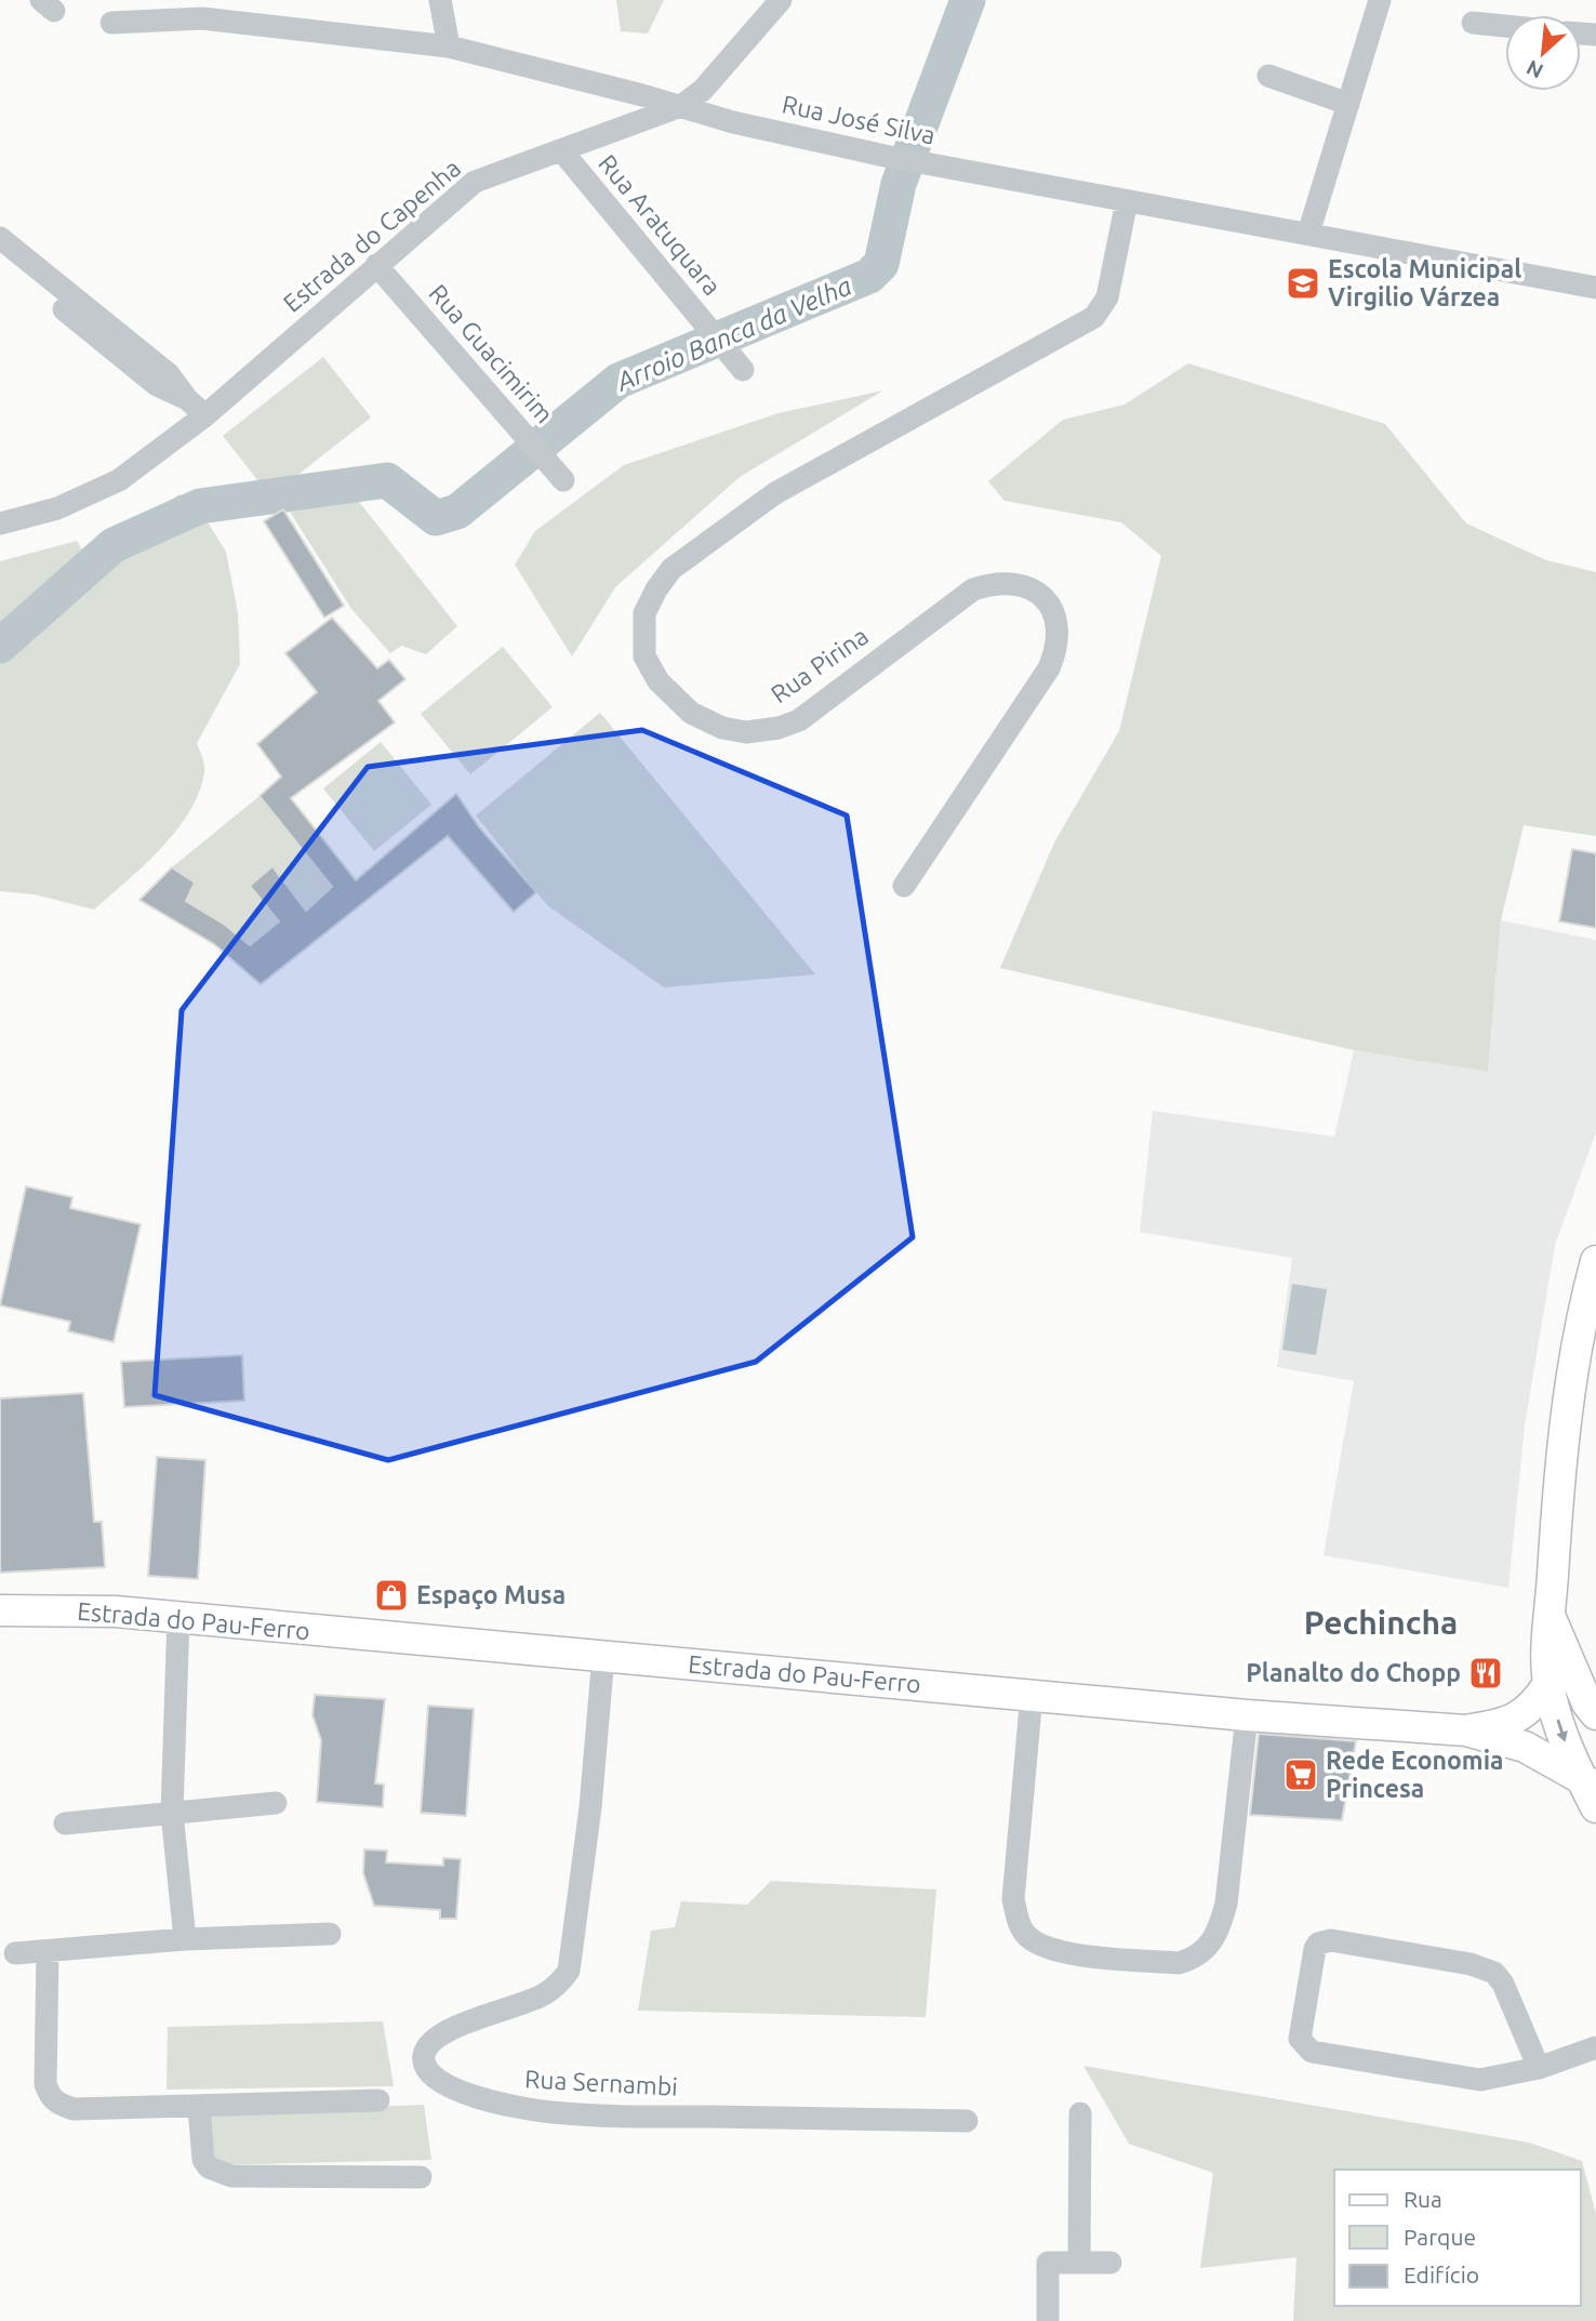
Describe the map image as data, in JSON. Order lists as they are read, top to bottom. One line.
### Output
{"streets":{"main road":["Estrada do Pau-Ferro"],"street":["Rua José Silva","Rua Aratuquara","Estrada do Capenha","Rua Guacimirim","Rua Pirina","Rua Sernambi"]},"crossings":[["Rua José Silva","Estrada do Capenha"],["Rua José Silva","Rua Pirina"],["Rua Aratuquara","Estrada do Capenha"],["Estrada do Capenha","Rua Guacimirim"],["Estrada do Pau-Ferro","Rua Sernambi"]],"districts":["Pechincha"],"water":["Arroio Banca da Velha"],"places":{"school or university":["Escola Municipal Virgilio Várzea"],"shop":["Espaço Musa"],"restaurant":["Planalto do Chopp"],"supermarket":["Rede Economia Princesa"]},"legend":["Rua","Parque","Edifício"],"north":"bottom left"}
